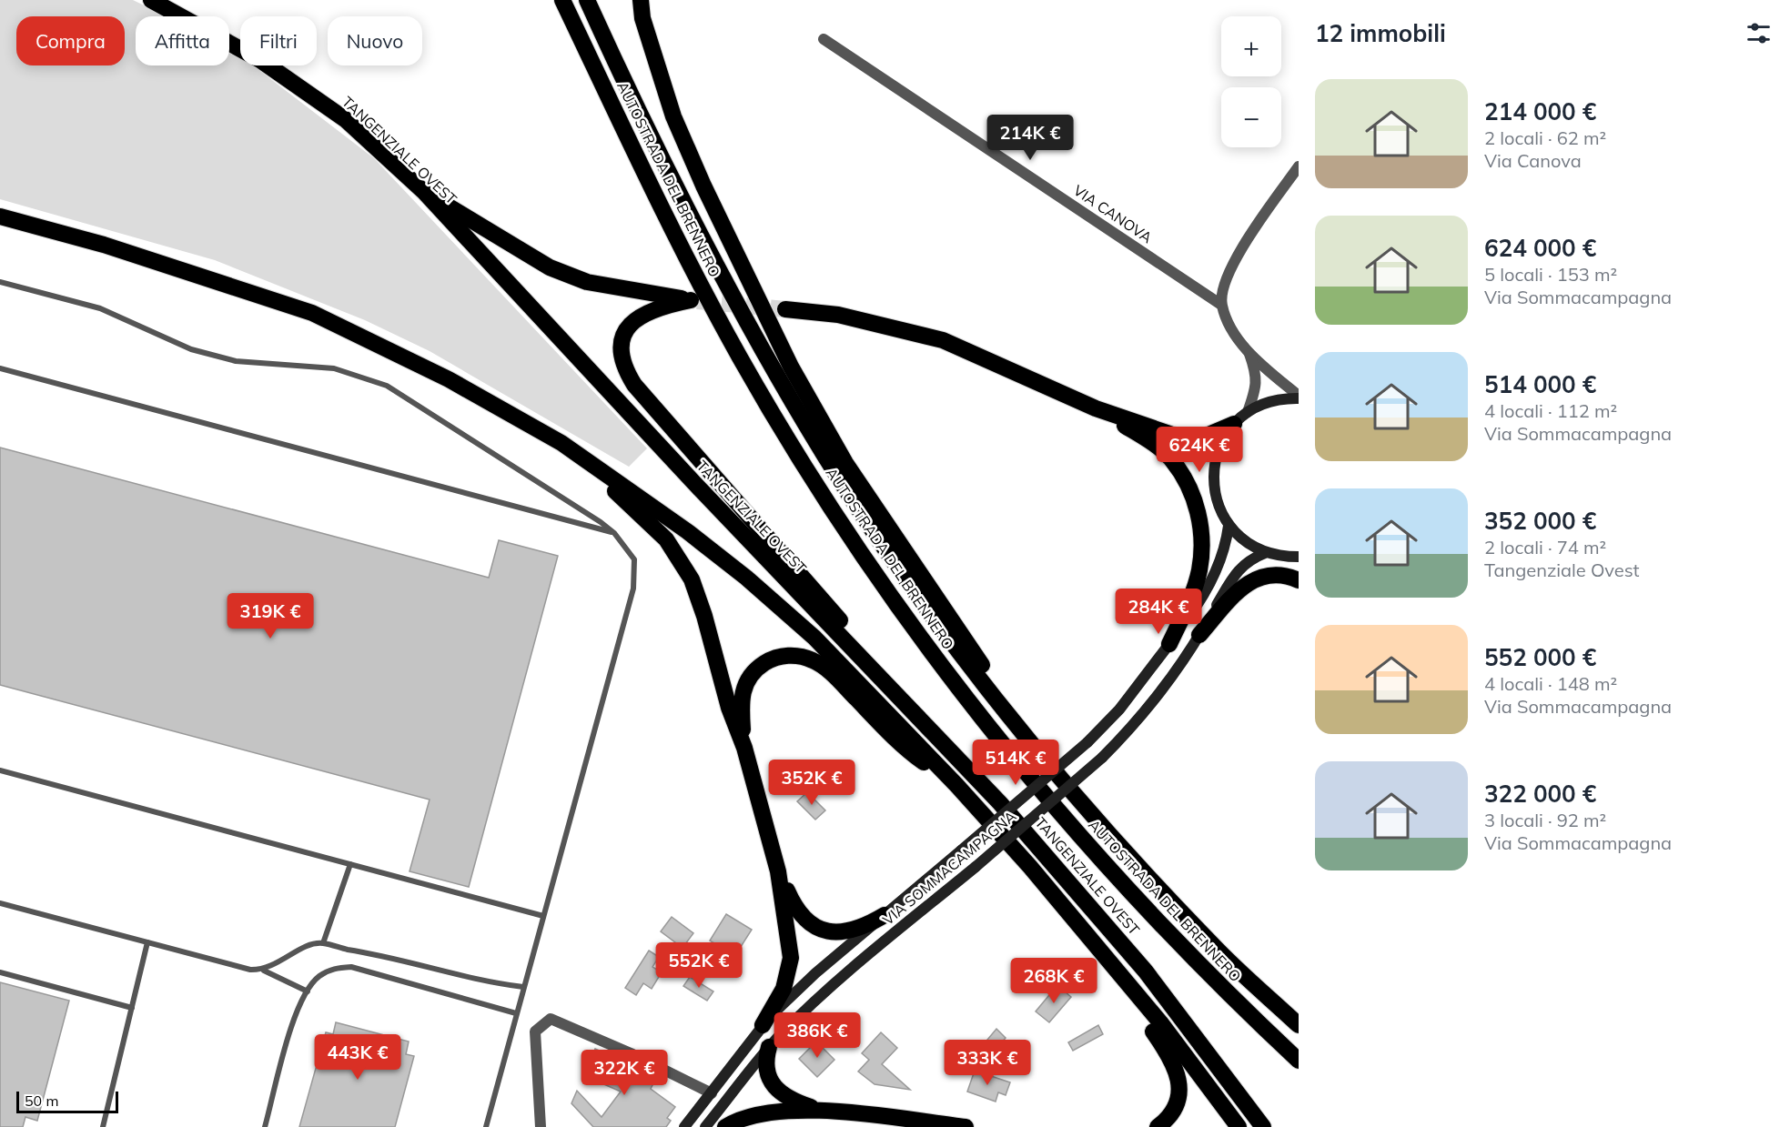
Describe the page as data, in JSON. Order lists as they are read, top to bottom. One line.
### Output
{"streets":{"highway":["TANGENZIALE OVEST","AUTOSTRADA DEL BRENNERO"],"street":["VIA CANOVA","VIA SOMMACAMPAGNA"]},"scale_bar":"50 m","page":{"heading":"12 immobili","map_buttons":["+","−"],"chip":["Compra","Affitta","Filtri","Nuovo"],"list":[{"name":"214 000 €","note":"2 locali · 62 m² · Via Canova"},{"name":"624 000 €","note":"5 locali · 153 m² · Via Sommacampagna"},{"name":"514 000 €","note":"4 locali · 112 m² · Via Sommacampagna"},{"name":"352 000 €","note":"2 locali · 74 m² · Tangenziale Ovest"},{"name":"552 000 €","note":"4 locali · 148 m² · Via Sommacampagna"},{"name":"322 000 €","note":"3 locali · 92 m² · Via Sommacampagna"}],"price":["214K €","624K €","284K €","319K €","514K €","352K €","552K €","268K €","386K €","443K €","333K €","322K €"],"scale":"50 m"}}
